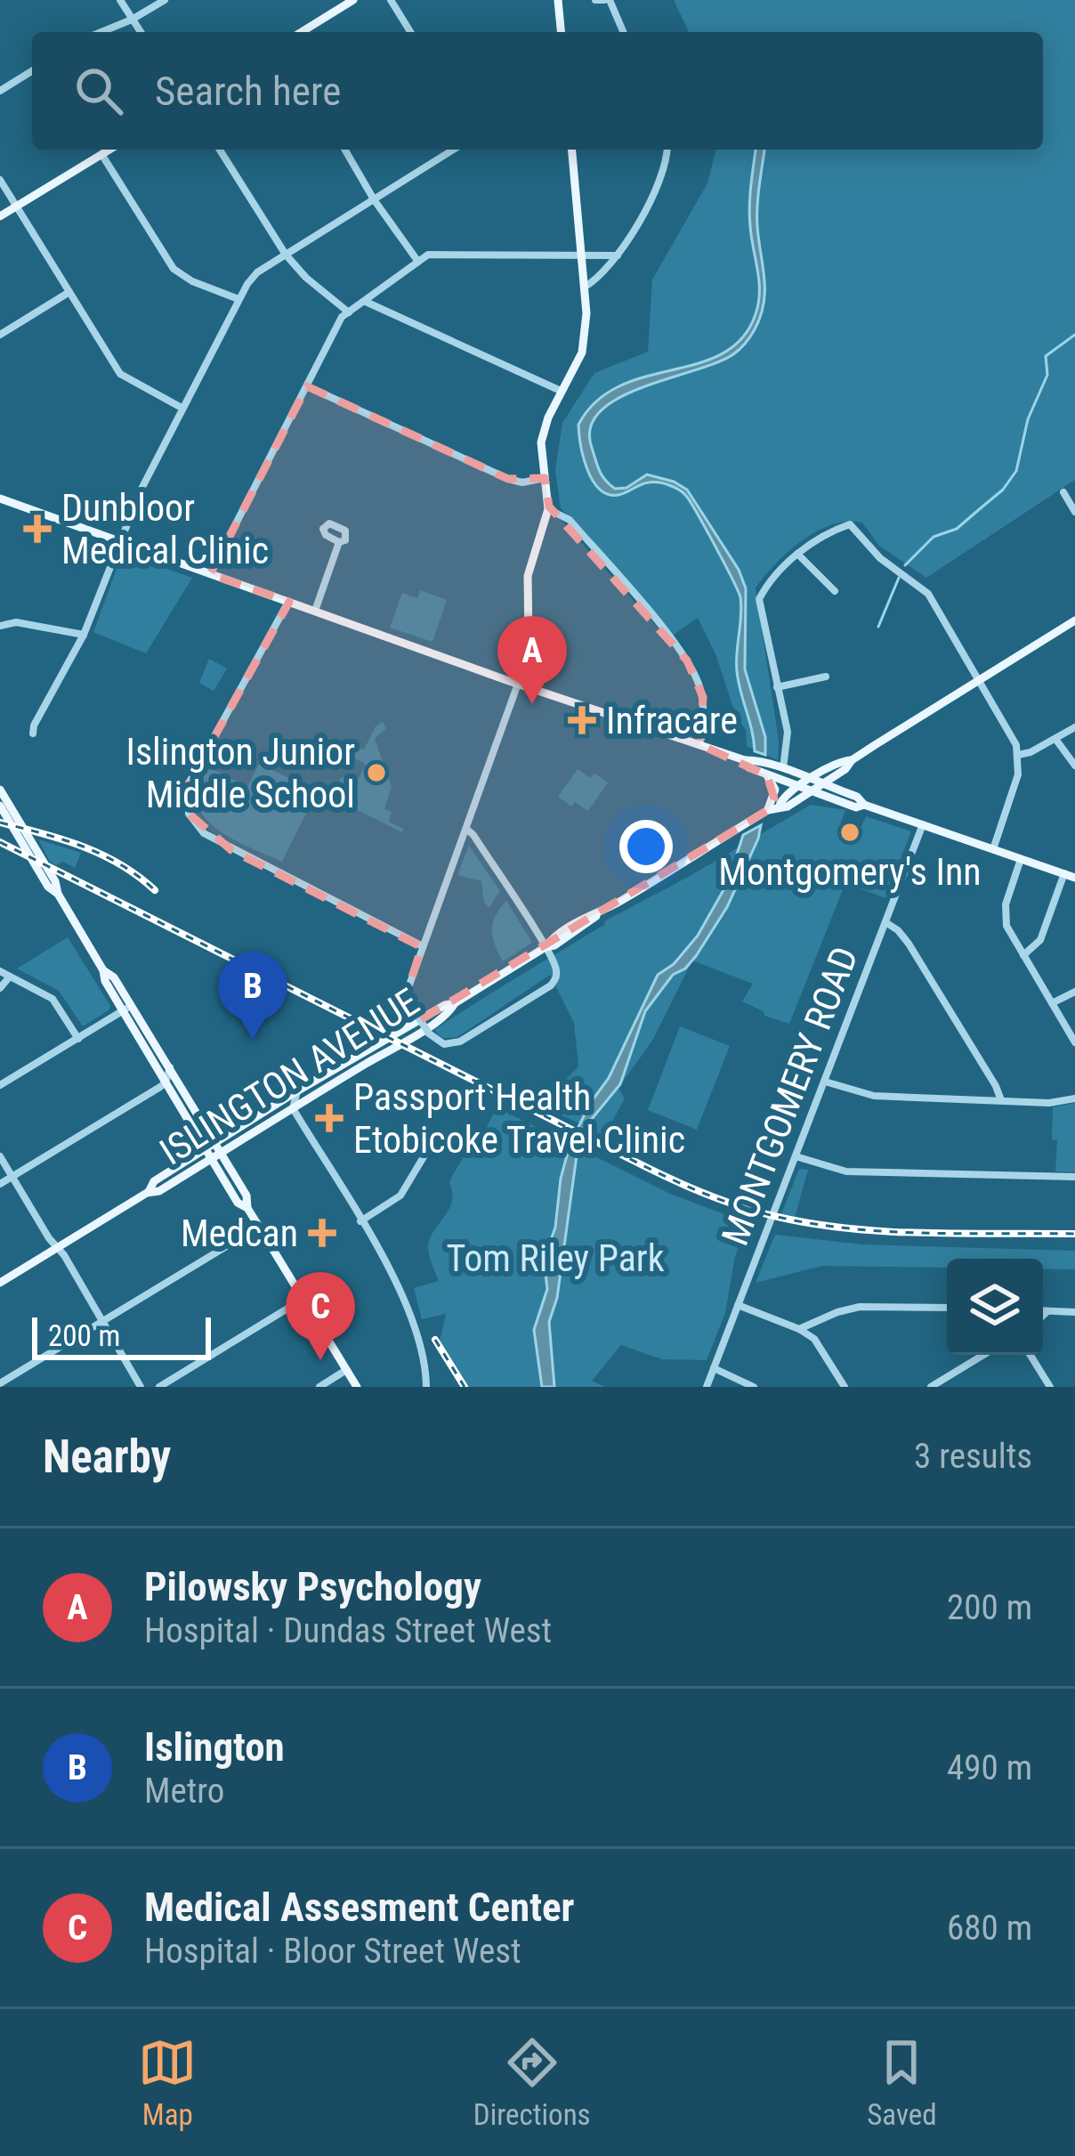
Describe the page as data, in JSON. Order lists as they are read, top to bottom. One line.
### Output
{"streets":{"main road":["ISLINGTON AVENUE"],"street":["MONTGOMERY ROAD"]},"parks":["Tom Riley Park"],"places":{"health":["Dunbloor Medical Clinic","Infracare","Passport Health Etobicoke Travel Clinic","Medcan"],"other":["Islington Junior Middle School","Montgomery's Inn"]},"scale_bar":"200 m","page":{"search":"Search here","pins":["A","B","C"],"scale":"200 m","heading":["Nearby","3 results"],"list":[{"mark":"A","name":"Pilowsky Psychology","note":"Hospital · Dundas Street West","value":"200 m"},{"mark":"B","name":"Islington","note":"Metro","value":"490 m"},{"mark":"C","name":"Medical Assesment Center","note":"Hospital · Bloor Street West","value":"680 m"}],"nav":["Map","Directions","Saved"]}}
